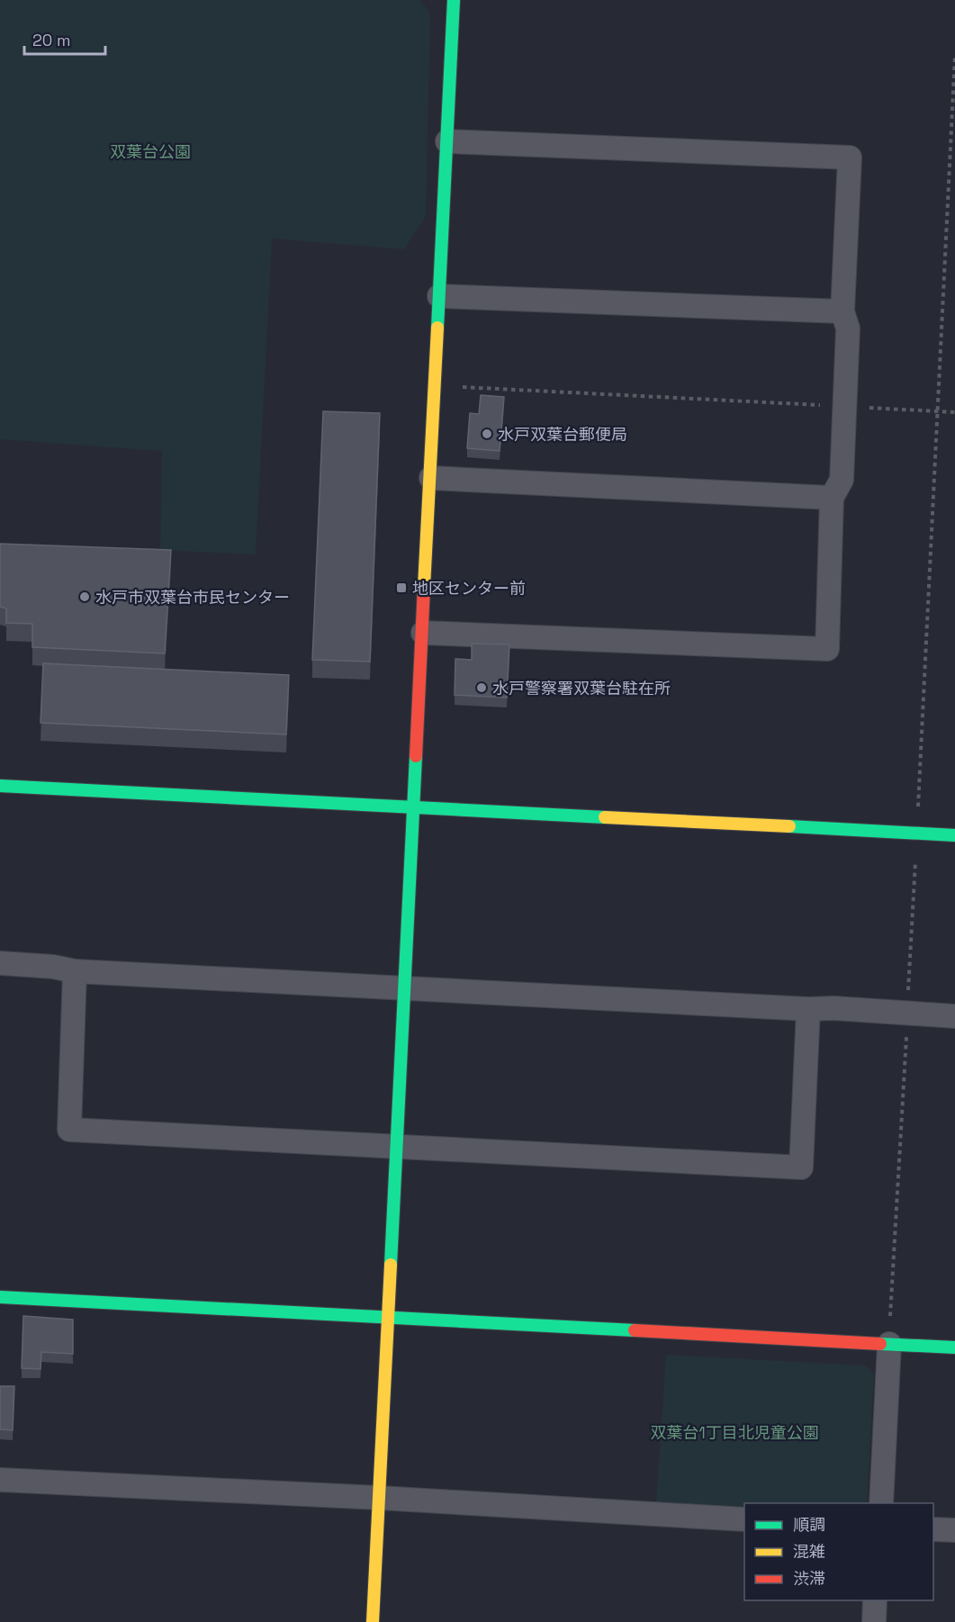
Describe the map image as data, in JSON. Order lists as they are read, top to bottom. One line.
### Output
{"parks":["双葉台公園","双葉台1丁目北児童公園"],"places":{"other":["水戸双葉台郵便局","水戸市双葉台市民センター","水戸警察署双葉台駐在所"],"transit":["地区センター前"]},"legend":["順調","混雑","渋滞"],"scale_bar":"20 m"}
